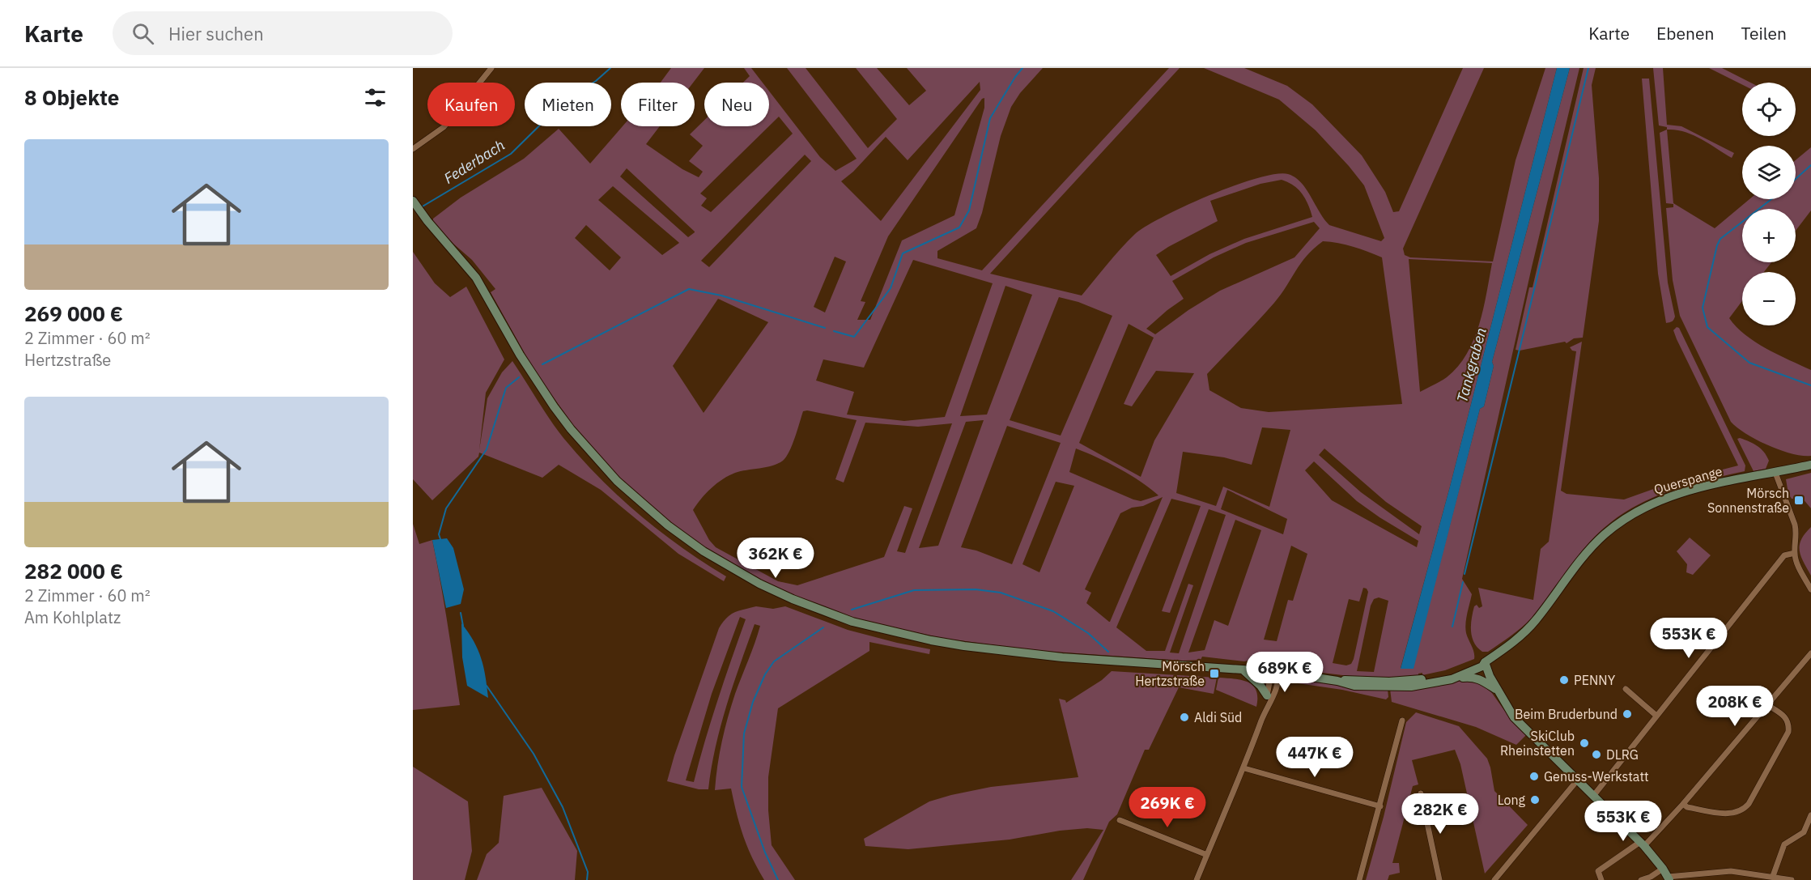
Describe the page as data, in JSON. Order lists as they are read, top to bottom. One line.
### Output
{"streets":{"main road":["Querspange"]},"water":["Federbach","Tankgraben"],"places":{"transit":["Mörsch Sonnenstraße","Mörsch Hertzstraße"],"other":["PENNY","Beim Bruderbund","Aldi Süd","SkiClub Rheinstetten","DLRG","Genuss-Werkstatt","Long"]},"page":{"header":"Karte","search":"Hier suchen","nav":["Karte","Ebenen","Teilen"],"heading":"8 Objekte","map_buttons":["+","−"],"chip":["Kaufen","Mieten","Filter","Neu"],"list":[{"name":"269 000 €","note":"2 Zimmer · 60 m² · Hertzstraße"},{"name":"282 000 €","note":"2 Zimmer · 60 m² · Am Kohlplatz"}],"price":["362K €","553K €","689K €","208K €","447K €","269K €","282K €","553K €"]}}
